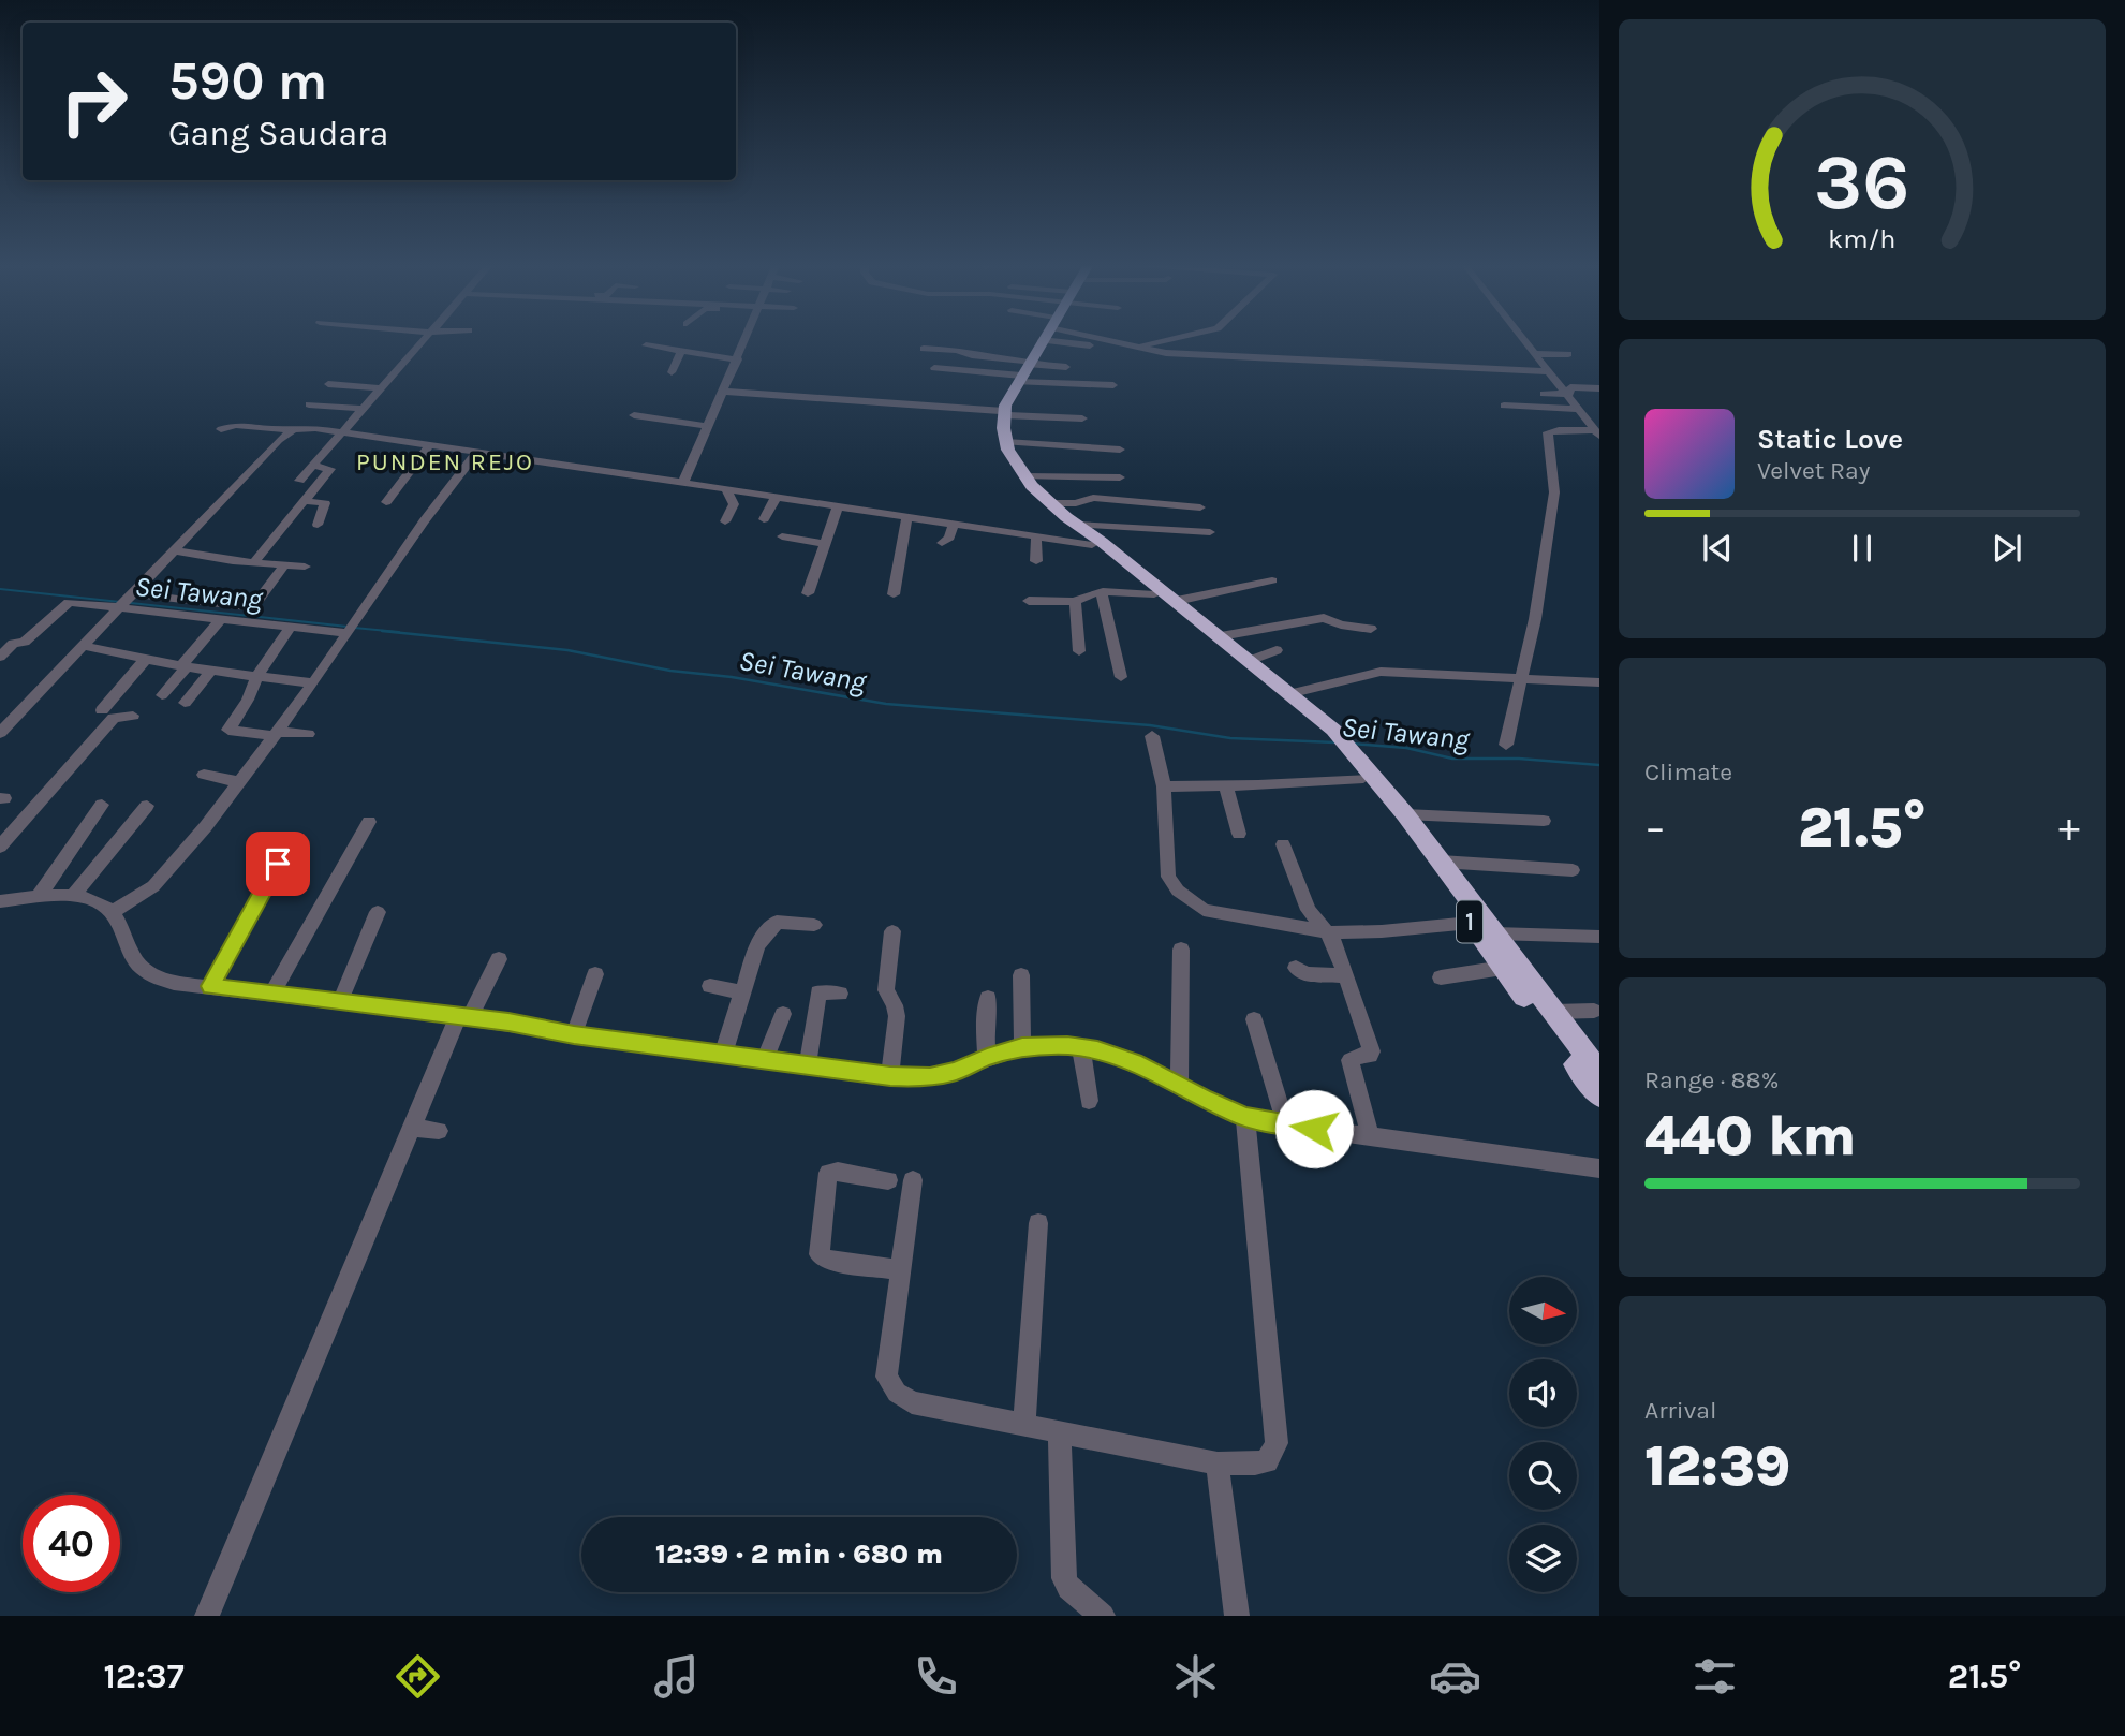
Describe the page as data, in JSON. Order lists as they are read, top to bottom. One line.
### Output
{"streets":{"highway":["1"]},"districts":["PUNDEN REJO"],"water":["Sei Tawang"],"north":"right","page":{"turn":["590 m","Gang Saudara"],"song":["Static Love","Velvet Ray"],"tile":["Climate",["Range · 88%","440 km"],["Arrival","12:39"]],"heat":["−","21.5°","+"],"limit":"40","trip":"12:39 · 2 min · 680 m","tabs":["12:37","21.5°"],"gauge":["36","km/h"]}}
